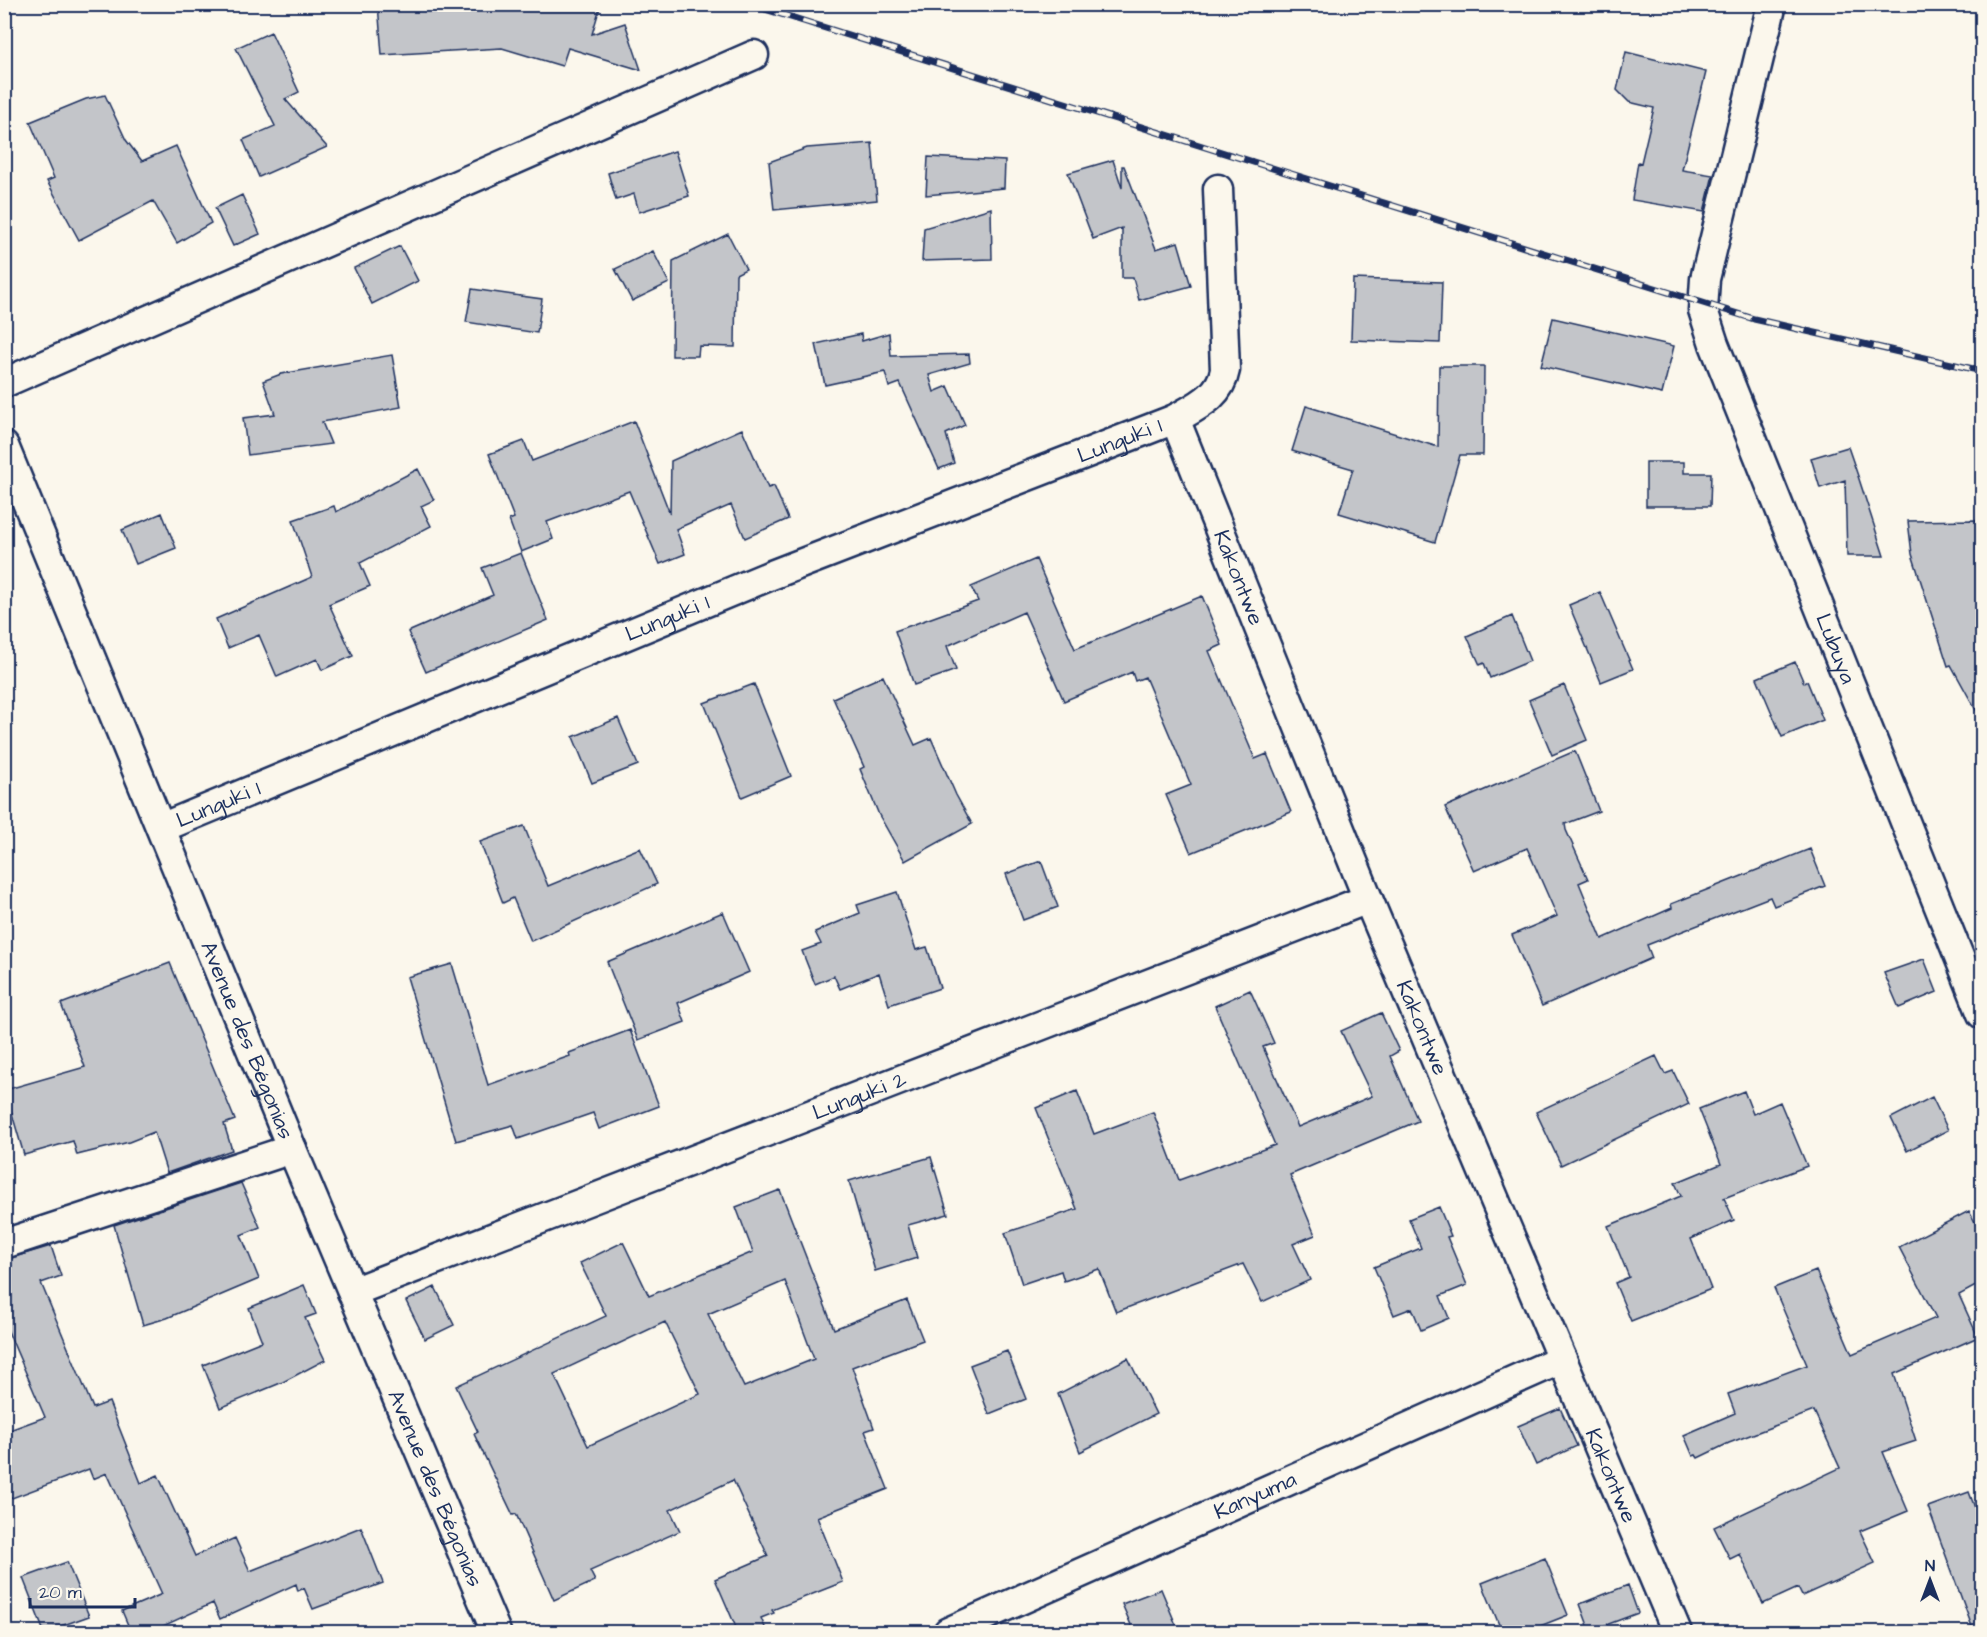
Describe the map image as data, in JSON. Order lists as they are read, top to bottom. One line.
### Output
{"streets":{"street":["Lunguki 1","Kakontwe","Lubuya","Avenue des Bégonias","Lunguki 2","Kanyuma"]},"crossings":[["Lunguki 1","Kakontwe"],["Lunguki 1","Avenue des Bégonias"],["Kakontwe","Lunguki 2"],["Kakontwe","Kanyuma"],["Avenue des Bégonias","Lunguki 2"]],"scale_bar":"20 m","north":"top"}
